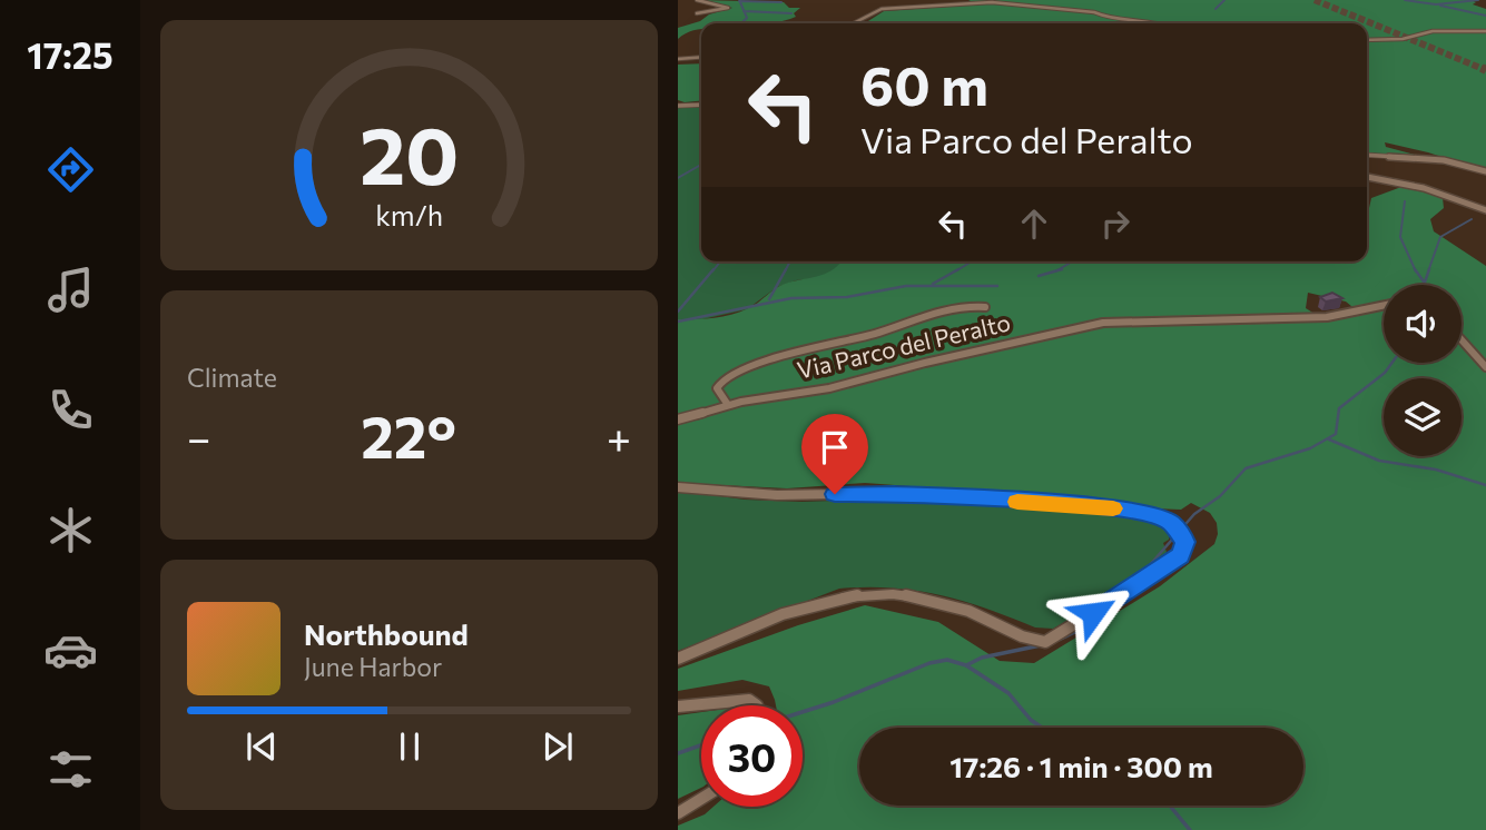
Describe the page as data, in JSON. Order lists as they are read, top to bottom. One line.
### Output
{"streets":{"street":["Via Parco del Peralto"]},"page":{"tabs":"17:25","turn":["60 m","Via Parco del Peralto"],"tile":"Climate","heat":["−","22°","+"],"song":["Northbound","June Harbor"],"limit":"30","trip":"17:26 · 1 min · 300 m","gauge":["20","km/h"]}}
